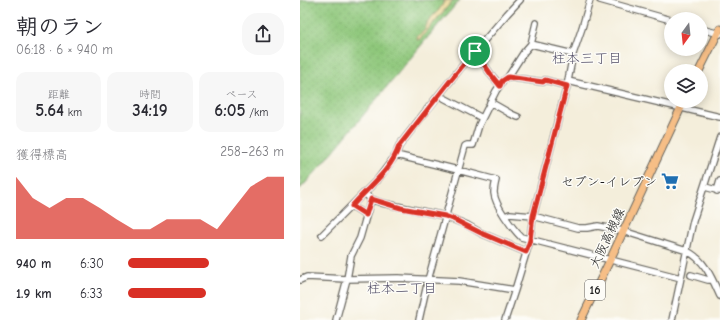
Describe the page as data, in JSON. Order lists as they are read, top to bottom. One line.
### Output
{"streets":{"main road":["大阪高槻線","16"]},"districts":["柱本三丁目","柱本二丁目"],"places":{"supermarket":["セブン-イレブン"]},"north":"bottom","page":{"heading":["朝のラン","06:18 · 6 × 940 m"],"stats":[["距離","5.64 km"],["時間","34:19"],["ペース","6:05 /km"]],"chart":["獲得標高","258–263 m"],"list":[{"name":"940 m","note":"6:30"},{"name":"1.9 km","note":"6:33"}]}}
